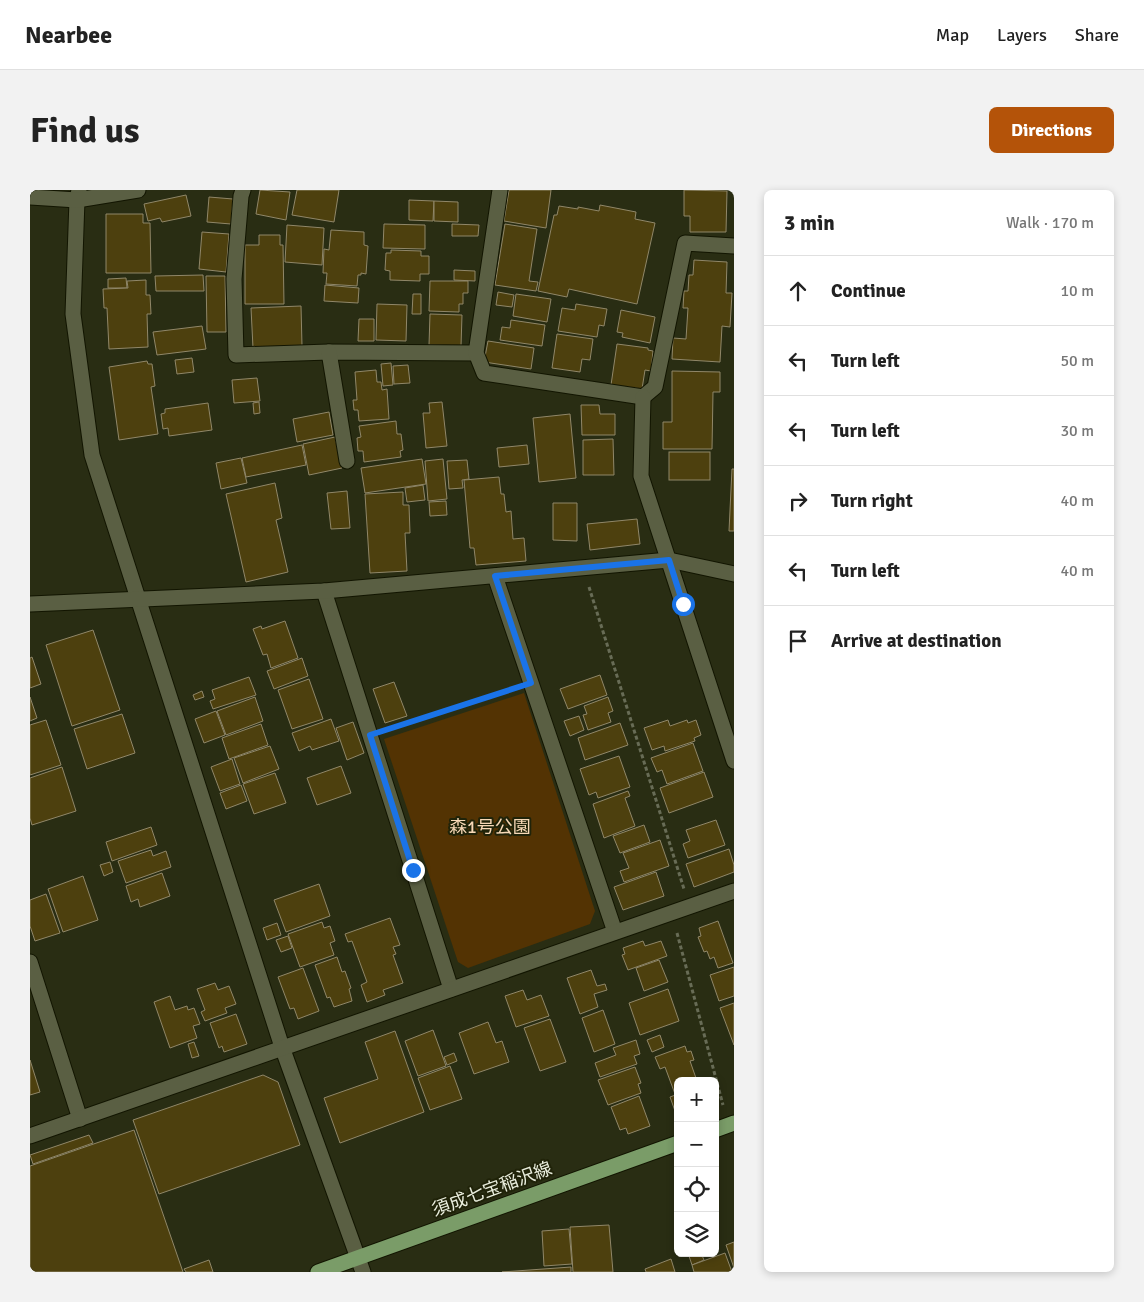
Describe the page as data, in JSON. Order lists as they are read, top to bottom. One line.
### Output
{"streets":{"main road":["須成七宝稲沢線"]},"parks":["森1号公園"],"page":{"header":"Nearbee","nav":["Map","Layers","Share"],"buttons":"Directions","title":"Find us","heading":["3 min","Walk · 170 m"],"list":[["Continue","10 m"],["Turn left","50 m"],["Turn left","30 m"],["Turn right","40 m"],["Turn left","40 m"],"Arrive at destination"],"map_buttons":["+","−"]}}
